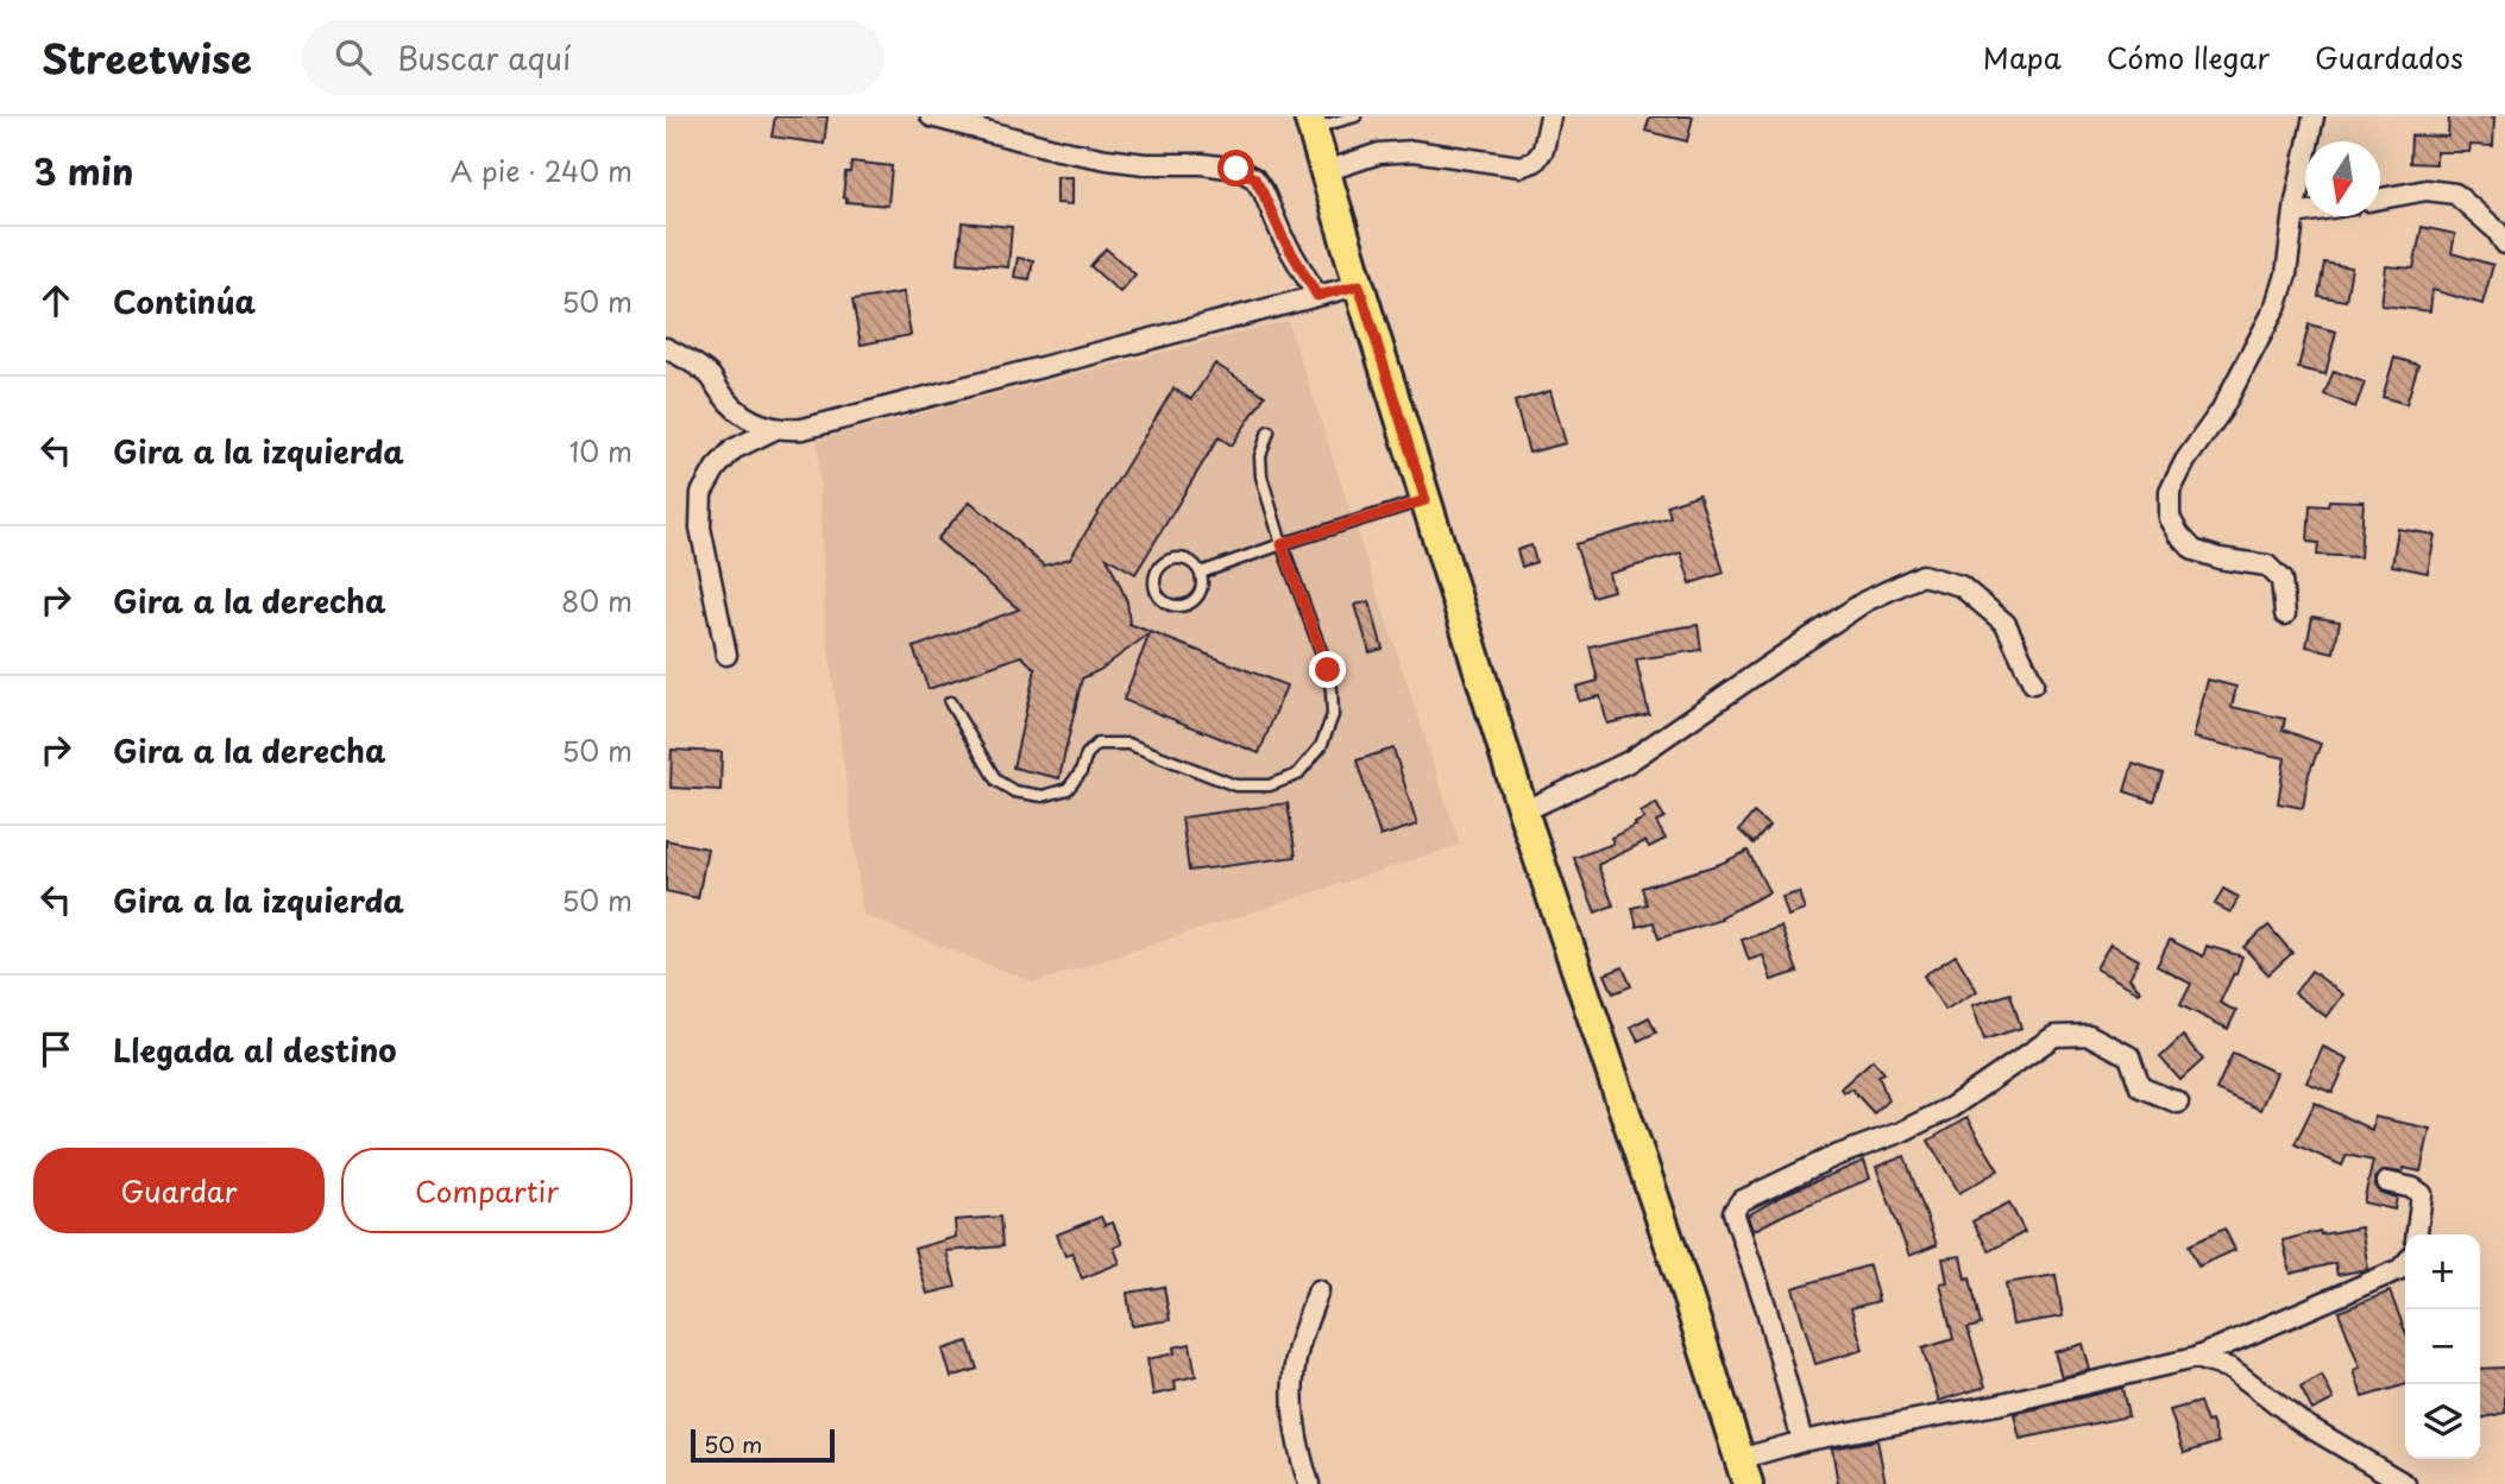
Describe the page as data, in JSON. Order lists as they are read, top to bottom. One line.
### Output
{"scale_bar":"50 m","north":"bottom","page":{"header":"Streetwise","search":"Buscar aquí","nav":["Mapa","Cómo llegar","Guardados"],"heading":["3 min","A pie · 240 m"],"list":[["Continúa","50 m"],["Gira a la izquierda","10 m"],["Gira a la derecha","80 m"],["Gira a la derecha","50 m"],["Gira a la izquierda","50 m"],"Llegada al destino"],"buttons":["Guardar","Compartir"],"map_buttons":["+","−"],"scale":"50 m"}}
